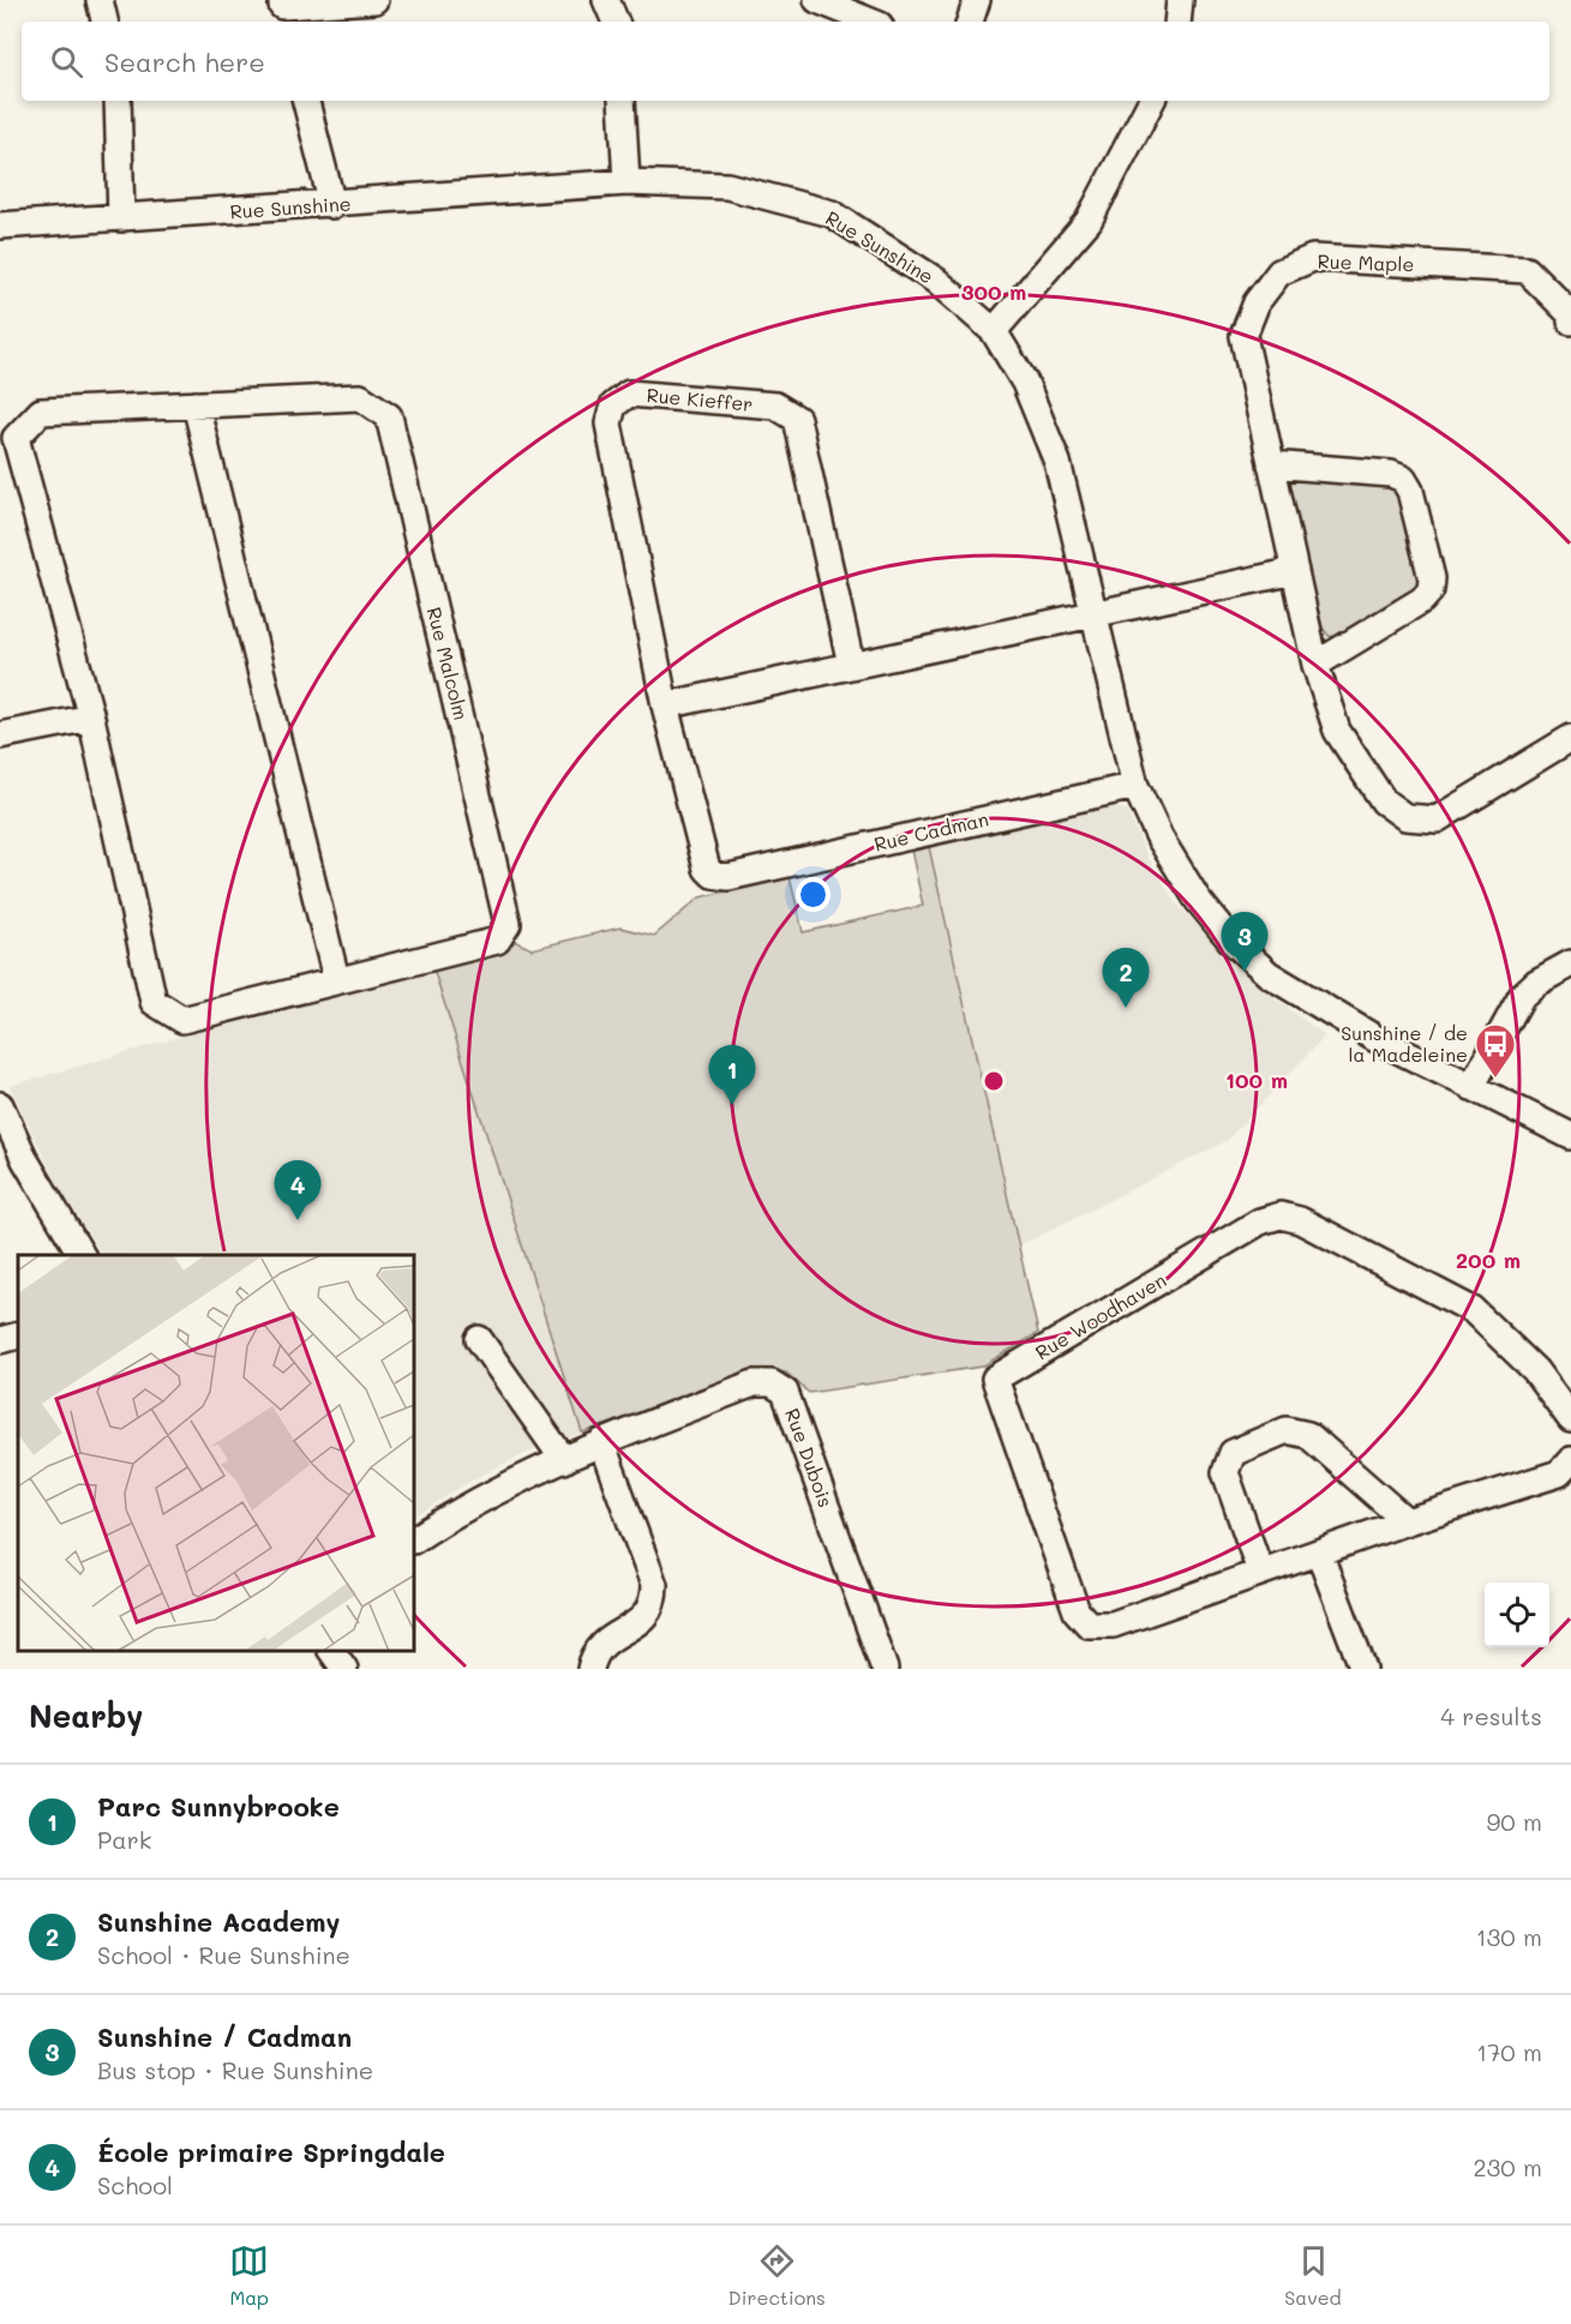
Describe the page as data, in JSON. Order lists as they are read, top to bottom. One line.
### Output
{"streets":{"street":["Rue Sunshine","Rue Maple","Rue Kieffer","Rue Malcolm","Rue Cadman","Rue Woodhaven","Rue Dubois"]},"crossings":[["Rue Sunshine","Rue Cadman"],["Rue Kieffer","Rue Cadman"]],"places":{"bus stop":["Sunshine / de la Madeleine"]},"page":{"search":"Search here","pins":["3","2","1","4"],"heading":["Nearby","4 results"],"list":[{"mark":"1","name":"Parc Sunnybrooke","note":"Park","value":"90 m"},{"mark":"2","name":"Sunshine Academy","note":"School · Rue Sunshine","value":"130 m"},{"mark":"3","name":"Sunshine / Cadman","note":"Bus stop · Rue Sunshine","value":"170 m"},{"mark":"4","name":"École primaire Springdale","note":"School","value":"230 m"}],"nav":["Map","Directions","Saved"]},"rings":["300 m","100 m","200 m"]}
